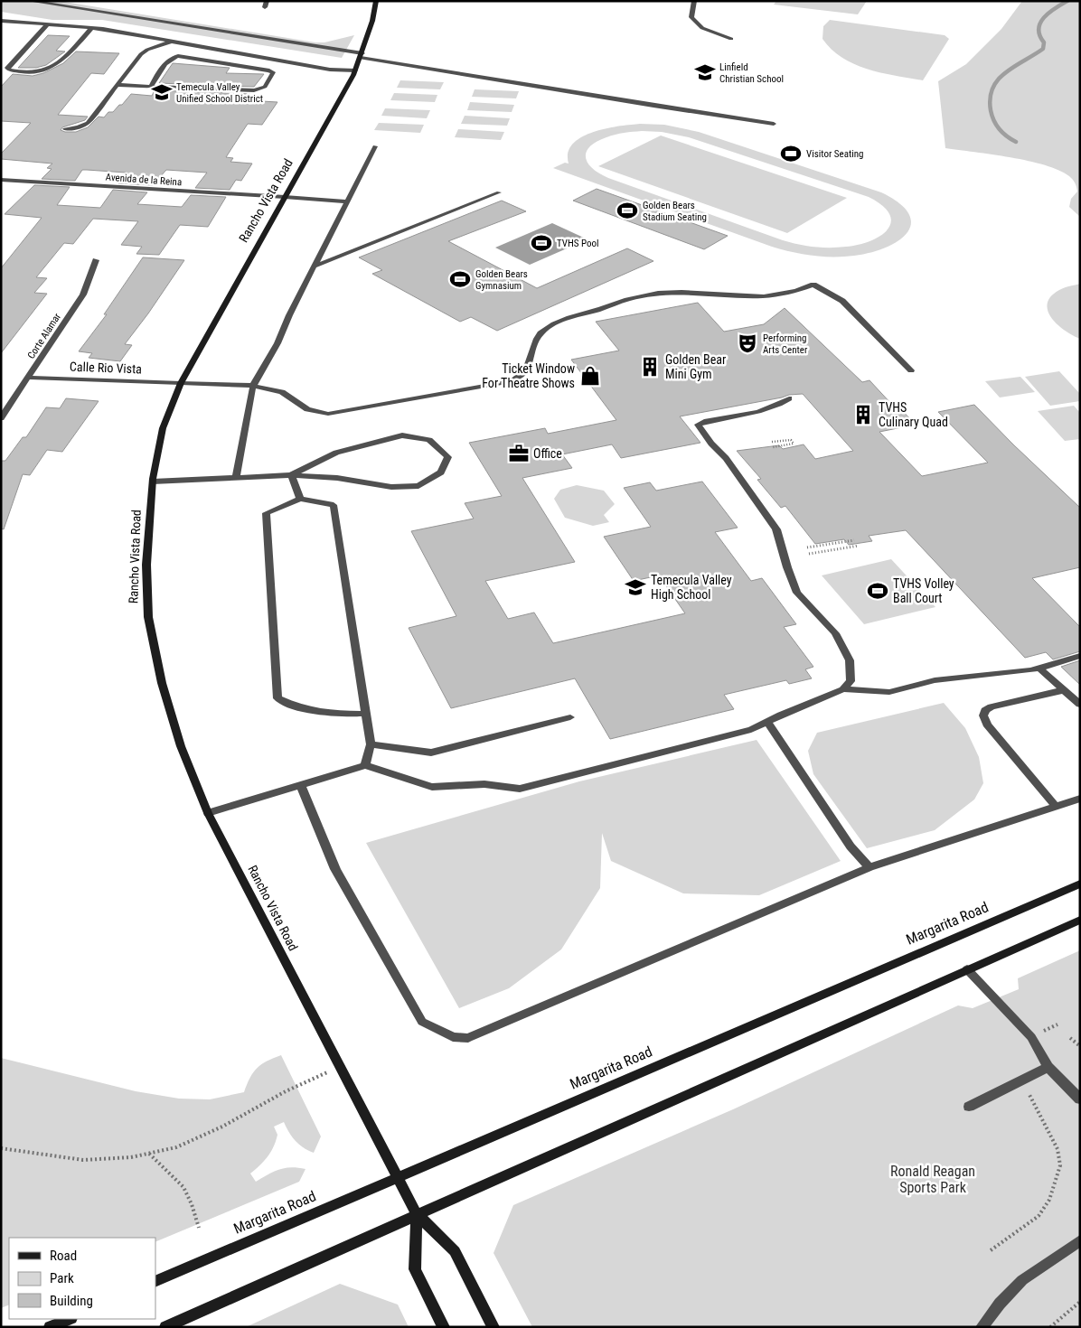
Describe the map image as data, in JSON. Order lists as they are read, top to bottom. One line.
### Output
{"streets":{"main road":["Rancho Vista Road","Margarita Road"],"street":["Avenida de la Reina","Corte Alamar","Calle Rio Vista"]},"crossings":[["Avenida de la Reina","Rancho Vista Road"],["Rancho Vista Road","Calle Rio Vista"],["Rancho Vista Road","Margarita Road"],["Corte Alamar","Calle Rio Vista"]],"parks":["Ronald Reagan Sports Park"],"places":{"school or university":["Linfield Christian School","Temecula Valley Unified School District","Temecula Valley High School"],"sports":["Visitor Seating","Golden Bears Stadium Seating","TVHS Pool","Golden Bears Gymnasium","TVHS Volley Ball Court"],"theatre":["Performing Arts Center"],"building":["Golden Bear Mini Gym","TVHS Culinary Quad"],"shop":["Ticket Window For Theatre Shows"],"office":["Office"]},"legend":["Road","Park","Building"]}
